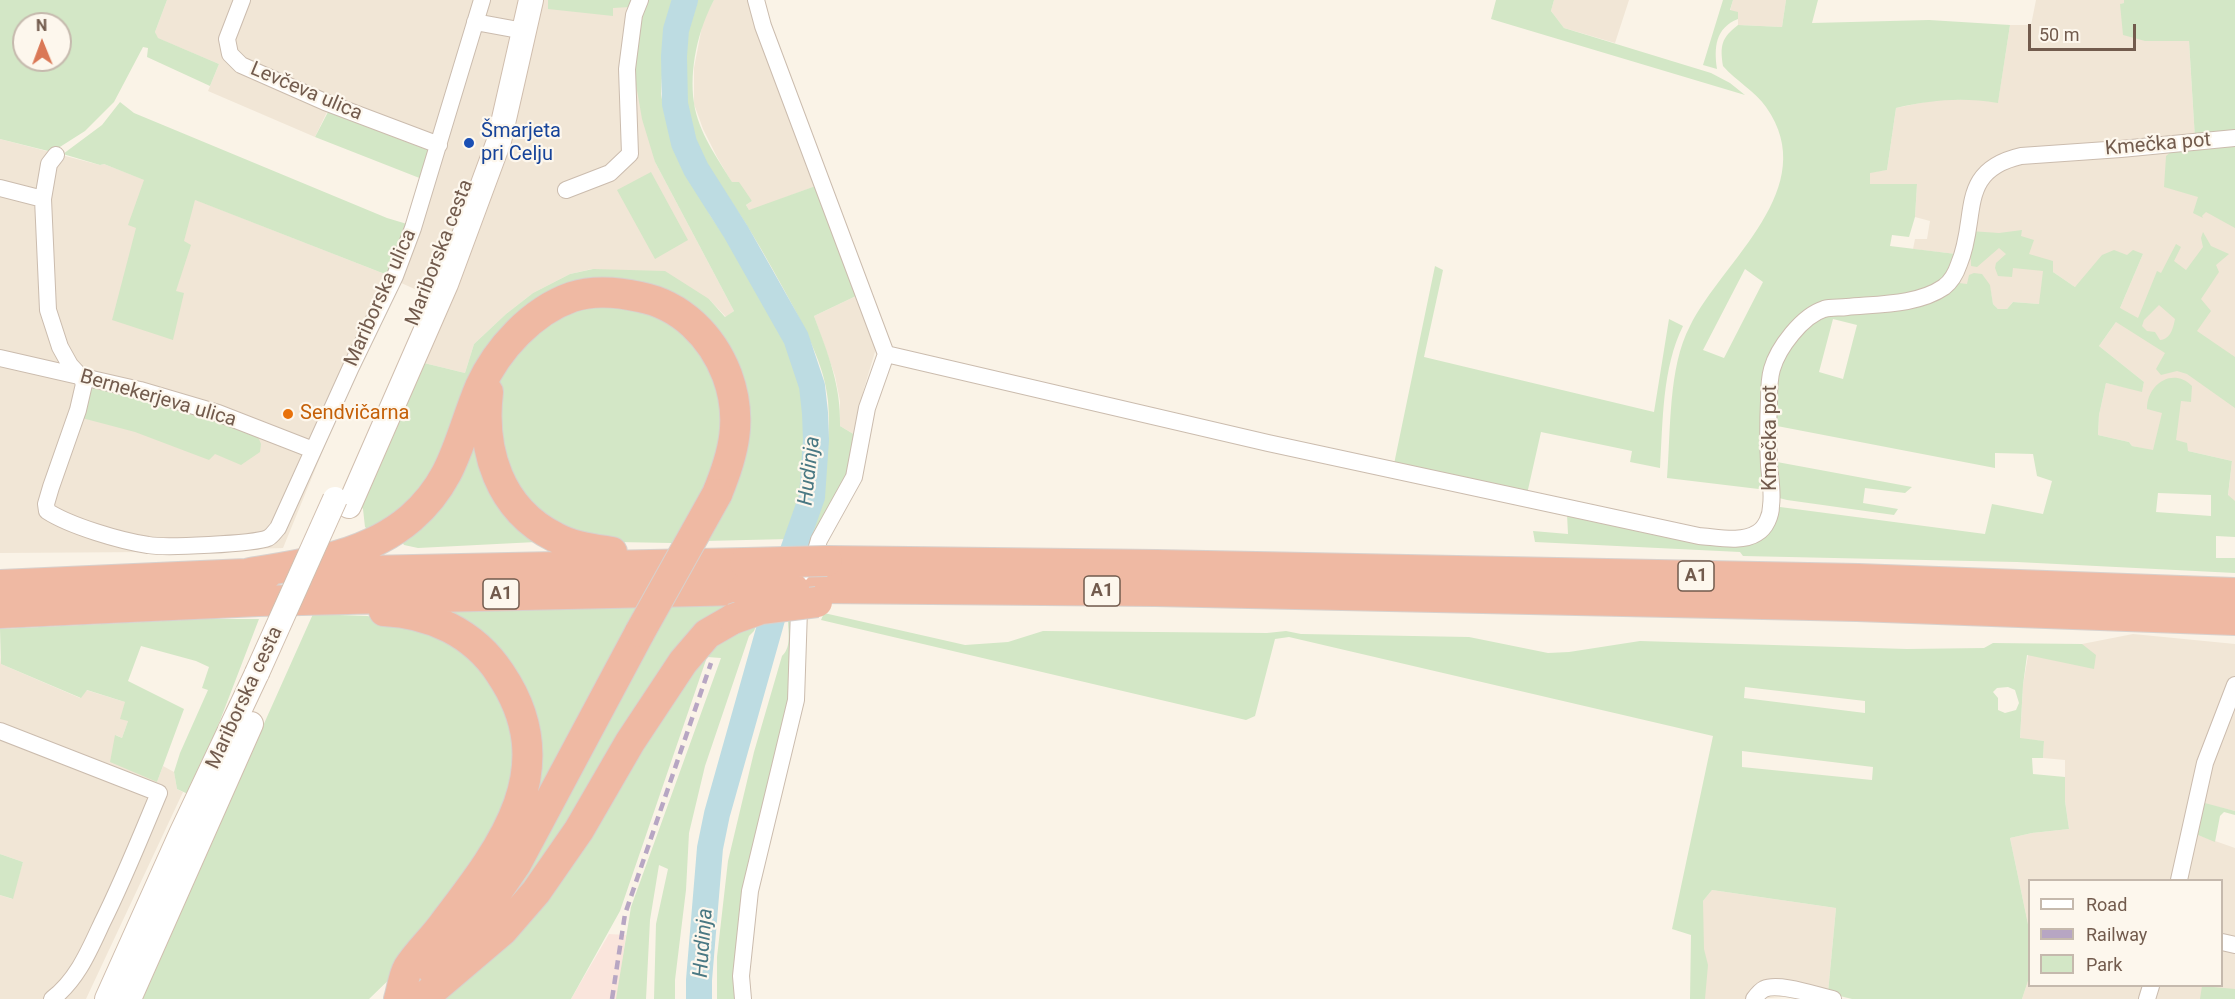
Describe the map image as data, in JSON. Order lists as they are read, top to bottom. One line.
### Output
{"streets":{"highway":["A1"],"main road":["Mariborska cesta"],"street":["Levčeva ulica","Kmečka pot","Mariborska ulica","Bernekerjeva ulica"]},"crossings":[["Levčeva ulica","Mariborska ulica"],["Mariborska ulica","Bernekerjeva ulica"]],"water":["Hudinja"],"places":["Šmarjeta pri Celju","Sendvičarna"],"legend":["Road","Railway","Park"],"scale_bar":"50 m","north":"top"}
